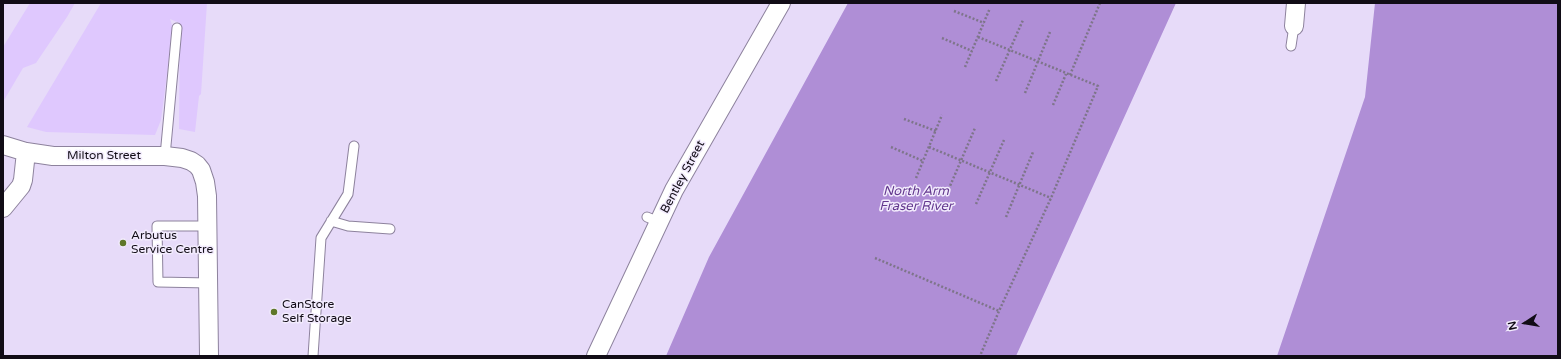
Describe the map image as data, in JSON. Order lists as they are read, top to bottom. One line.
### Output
{"streets":{"street":["Milton Street","Bentley Street"]},"water":["North Arm Fraser River"],"places":["Arbutus Service Centre","CanStore Self Storage"],"north":"left"}
